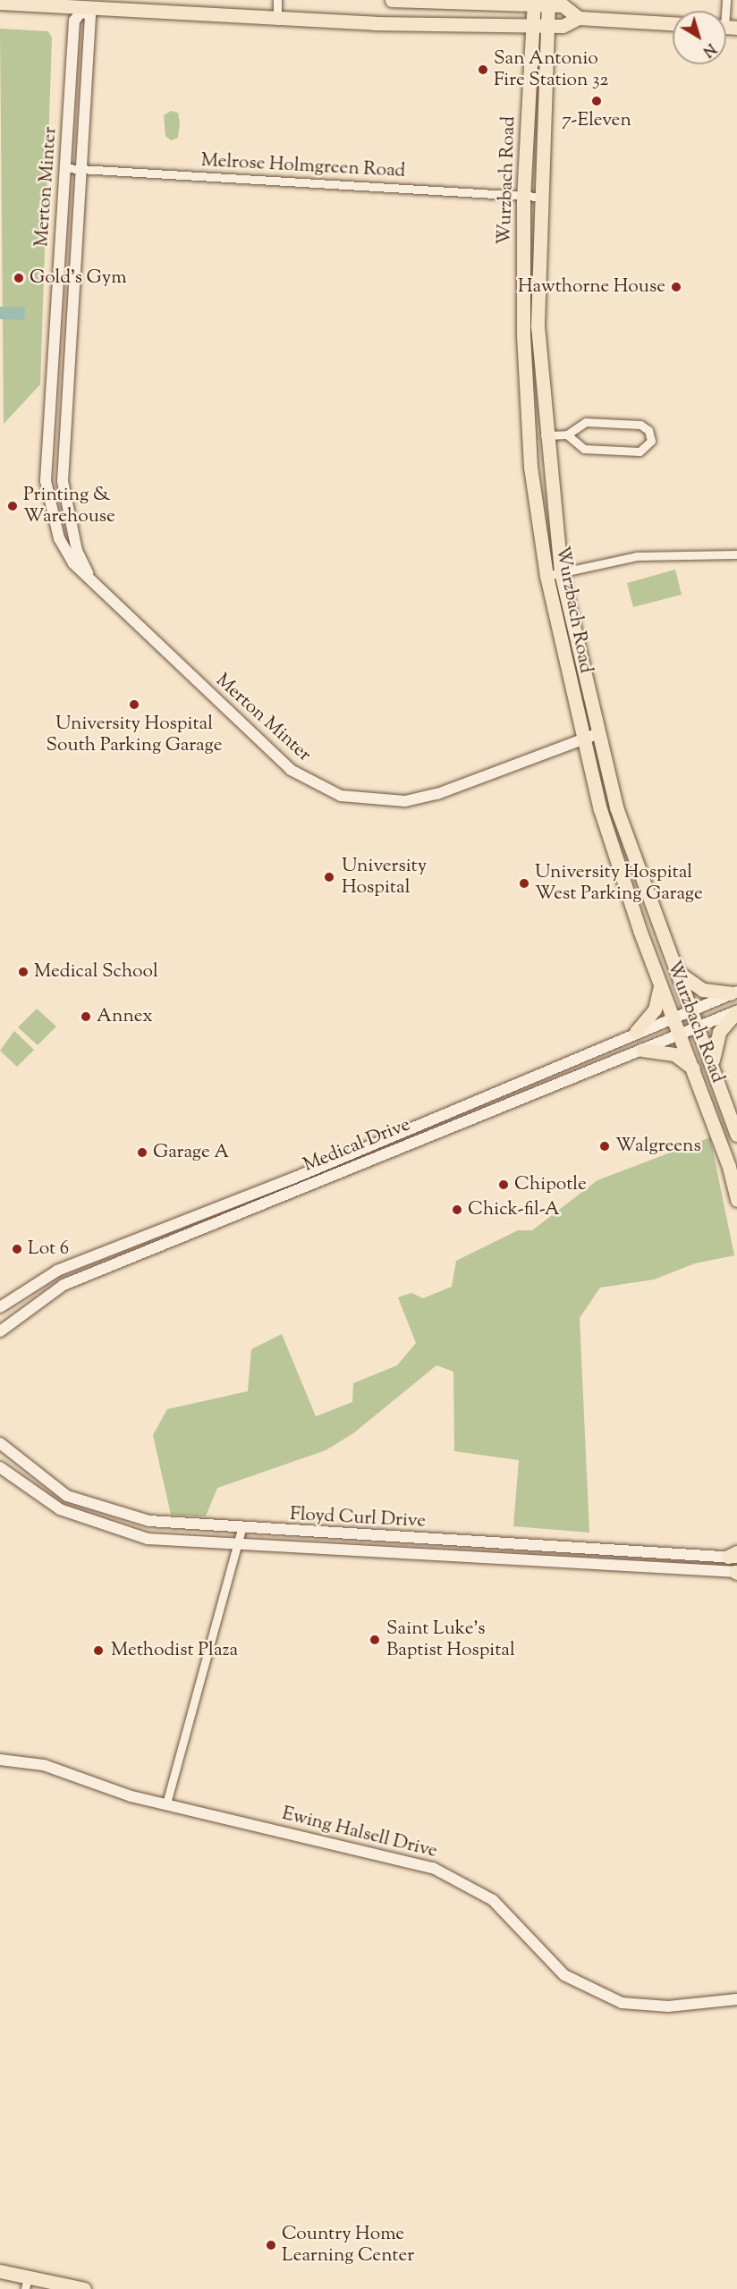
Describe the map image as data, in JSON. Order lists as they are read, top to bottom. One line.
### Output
{"streets":{"main road":["Wurzbach Road"],"street":["Melrose Holmgreen Road","Merton Minter","Medical Drive","Floyd Curl Drive","Ewing Halsell Drive"]},"crossings":[["Melrose Holmgreen Road","Wurzbach Road"],["Melrose Holmgreen Road","Merton Minter"],["Wurzbach Road","Merton Minter"],["Wurzbach Road","Medical Drive"]],"places":["San Antonio Fire Station 32","7-Eleven","Gold's Gym","Hawthorne House","Printing & Warehouse","University Hospital South Parking Garage","University Hospital","University Hospital West Parking Garage","Medical School","Annex","Walgreens","Garage A","Chipotle","Chick-fil-A","Lot 6","Saint Luke's Baptist Hospital","Methodist Plaza","Country Home Learning Center"],"north":"bottom right"}
